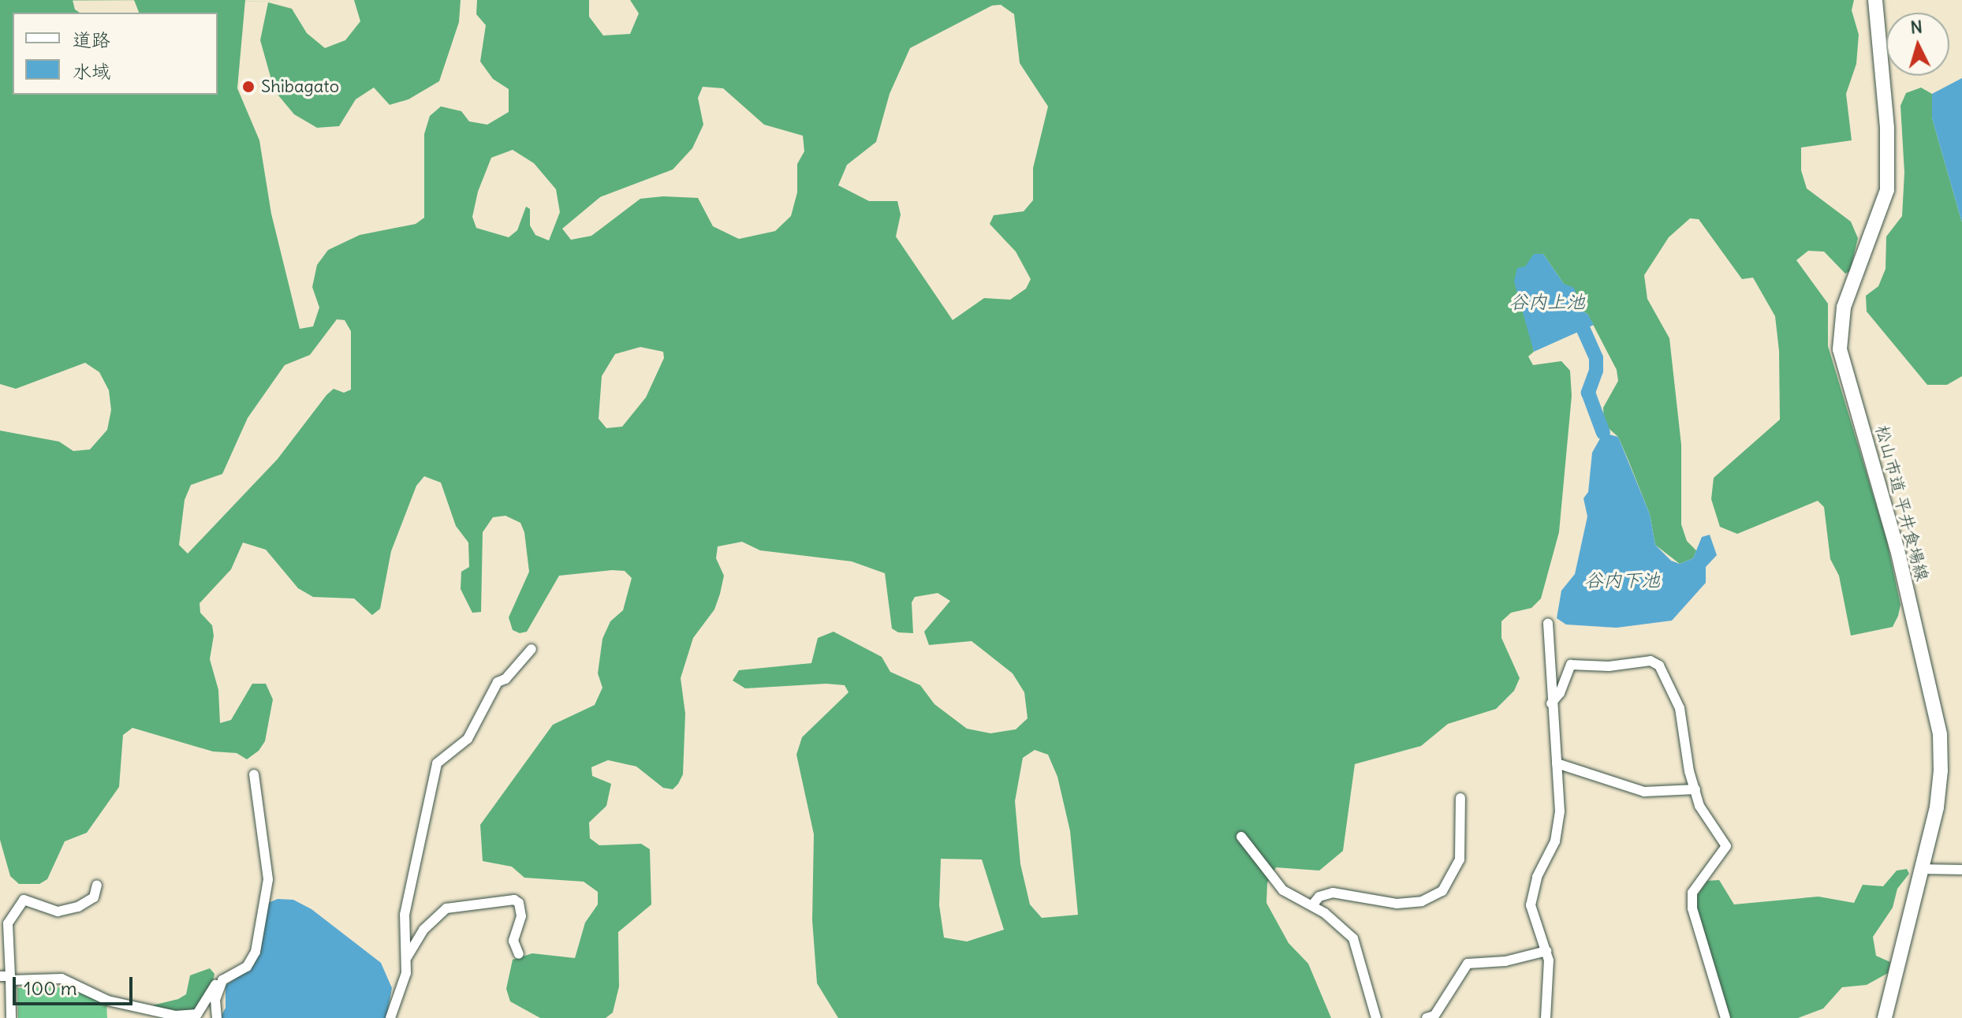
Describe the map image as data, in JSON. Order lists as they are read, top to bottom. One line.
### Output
{"streets":{"street":["松山市道 平井食場線"]},"water":["谷内上池","谷内下池"],"places":["Shibagato"],"legend":["道路","水域"],"scale_bar":"100 m","north":"top"}
